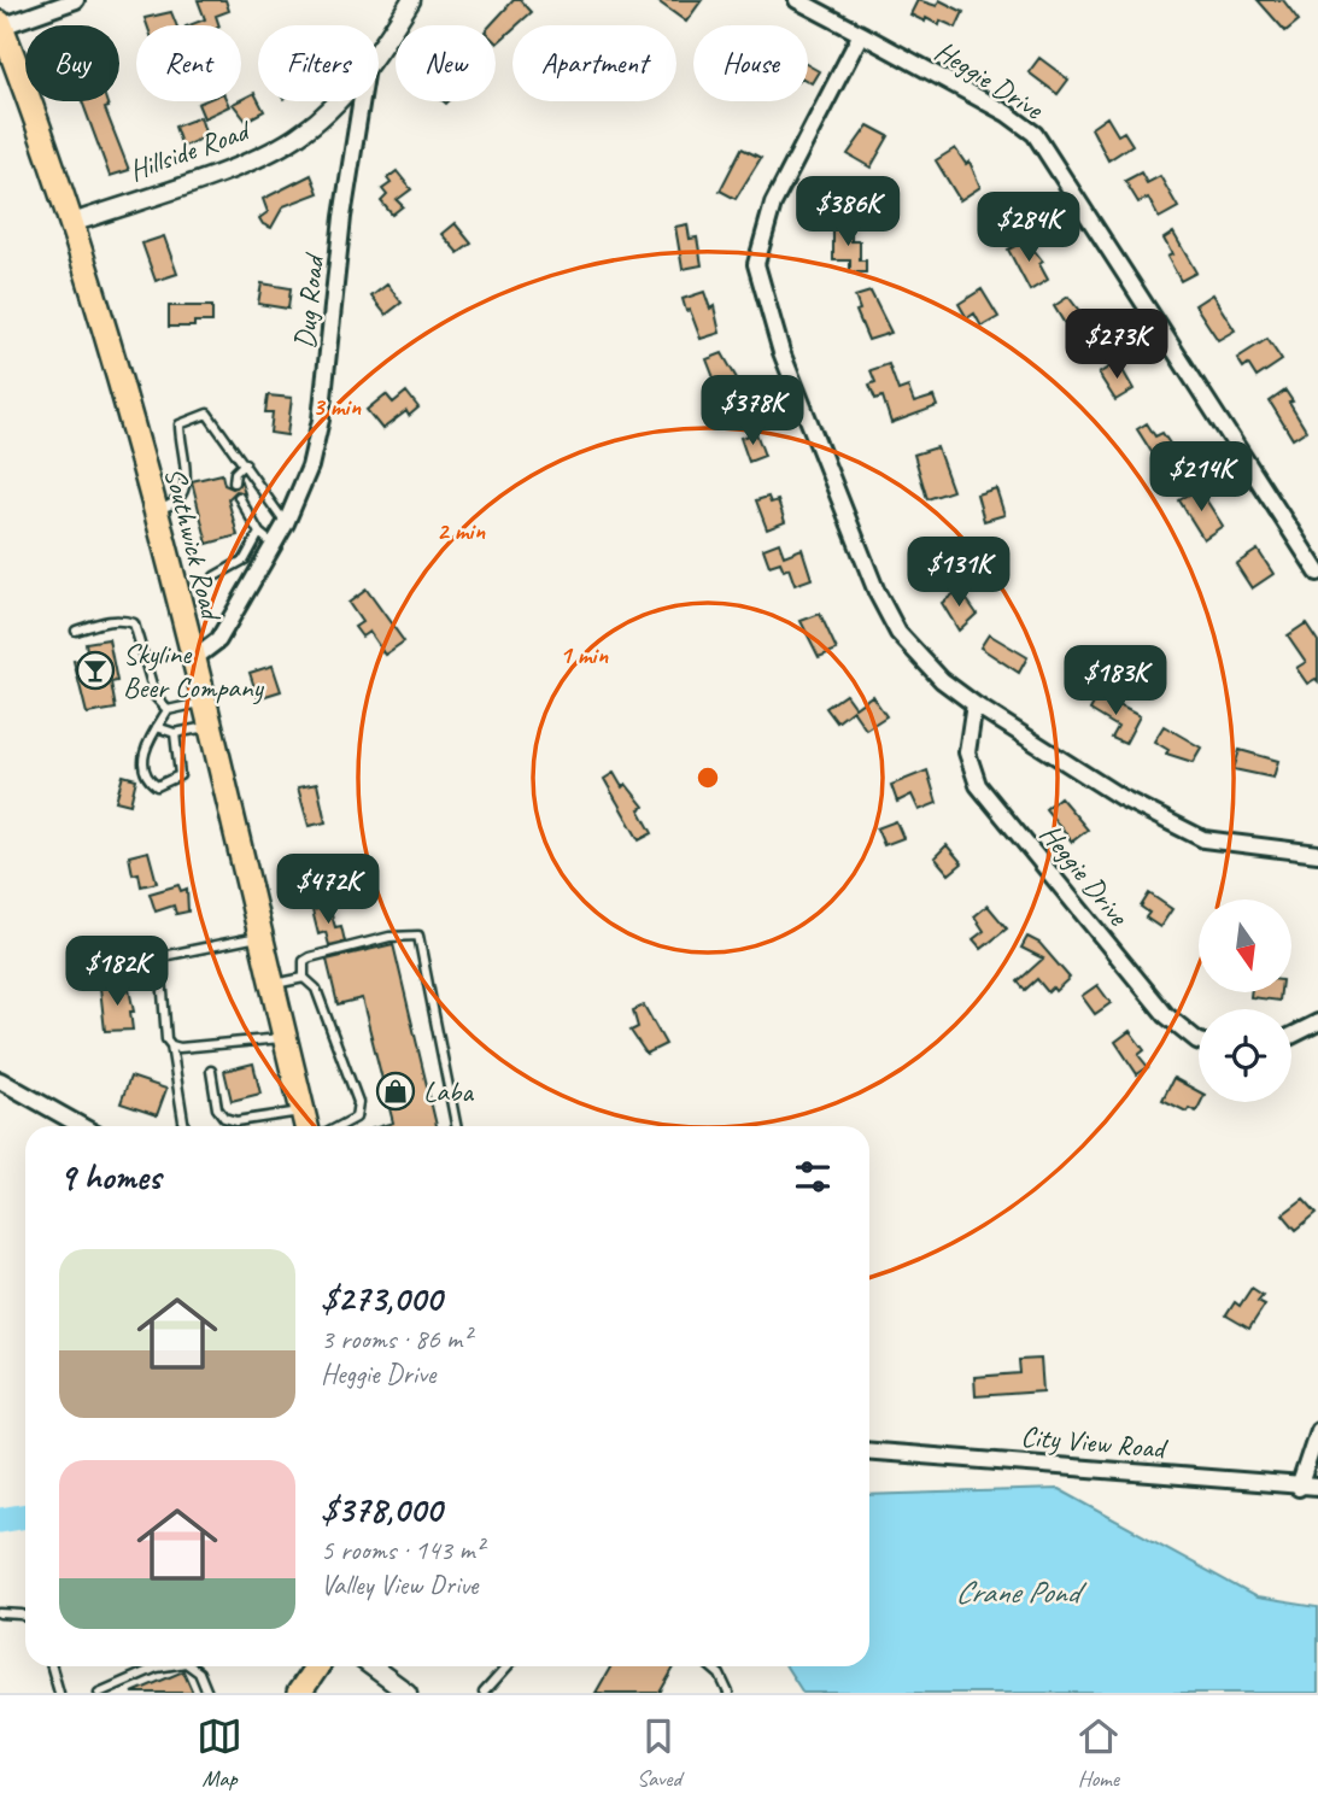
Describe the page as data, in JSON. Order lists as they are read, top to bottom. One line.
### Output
{"streets":{"highway":["Southwick Road"],"street":["Heggie Drive","Hillside Road","Dug Road","City View Road"]},"crossings":[["Hillside Road","Southwick Road"],["Dug Road","Southwick Road"]],"water":["Crane Pond"],"places":{"bar":["Skyline Beer Company"],"shop":["Laba"]},"north":"bottom","page":{"chip":["Buy","Rent","Filters","New","Apartment","House"],"price":["$386K","$284K","$273K","$378K","$214K","$131K","$183K","$472K","$182K"],"heading":"9 homes","list":[{"name":"$273,000","note":"3 rooms · 86 m² · Heggie Drive"},{"name":"$378,000","note":"5 rooms · 143 m² · Valley View Drive"}],"tabs":["Map","Saved","Home"]},"rings":["3 min","2 min","1 min"]}
